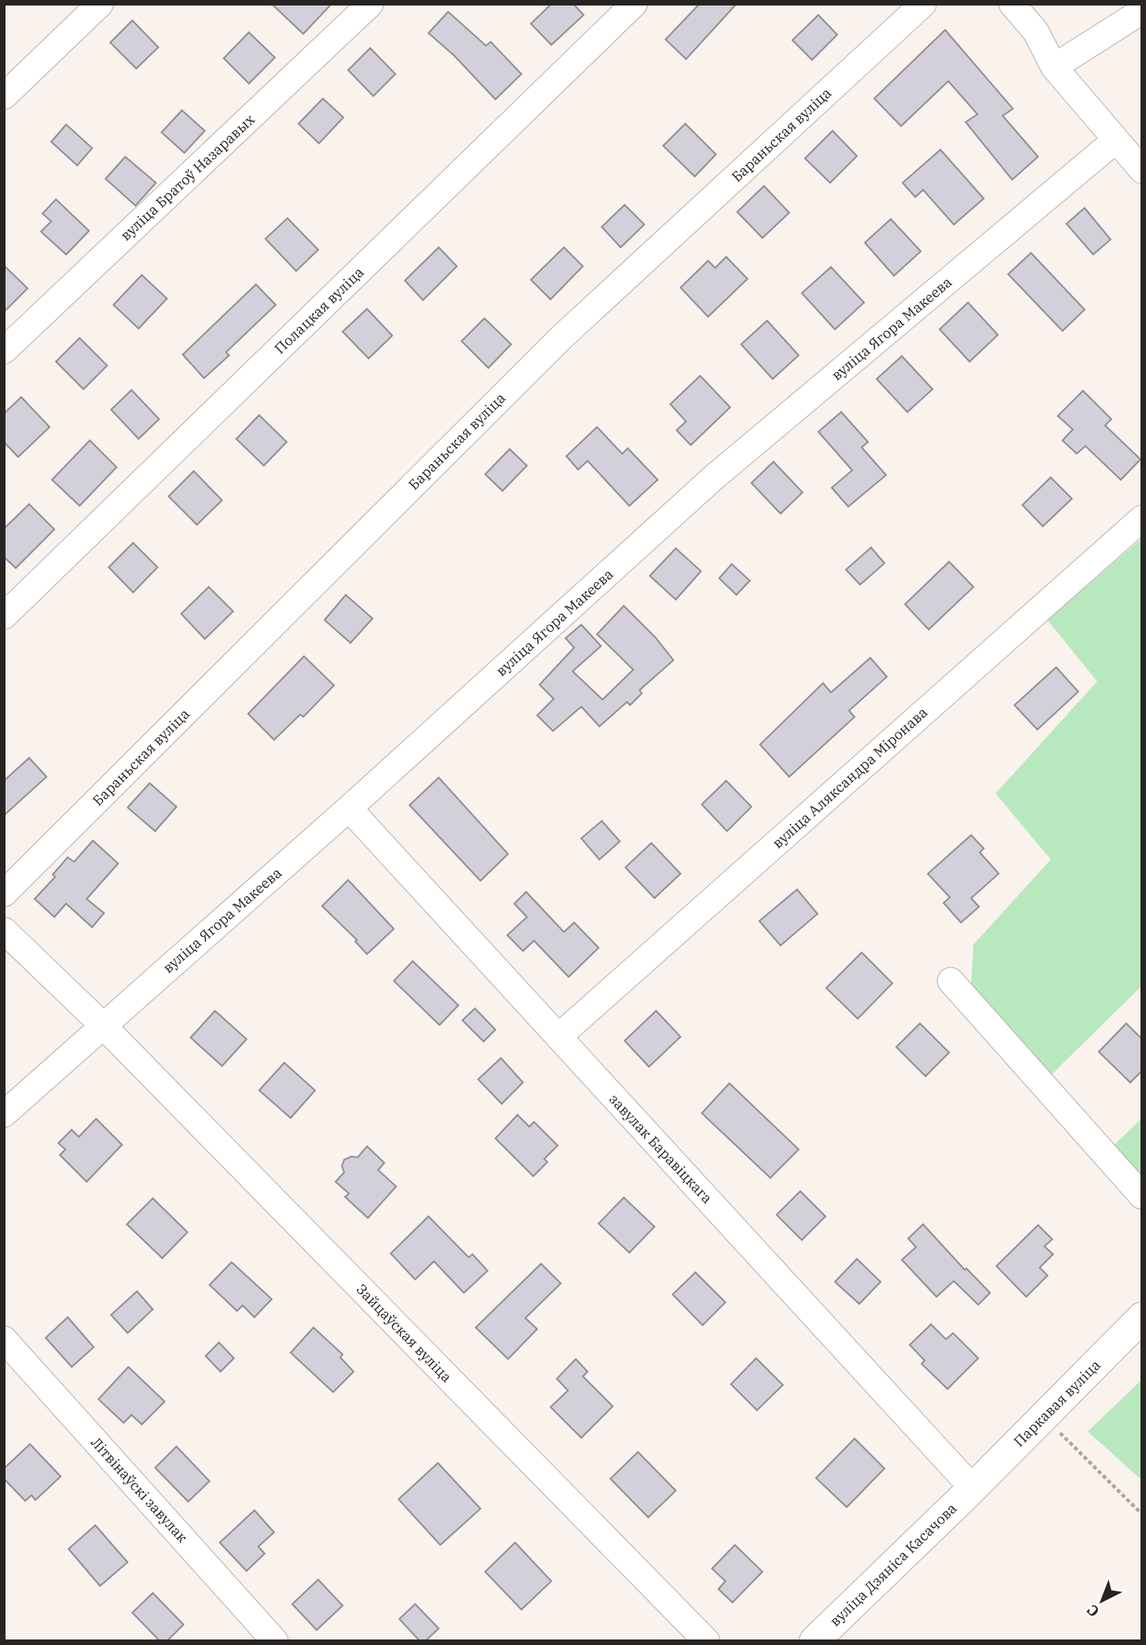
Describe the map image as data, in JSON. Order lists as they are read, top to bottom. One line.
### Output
{"streets":{"street":["Бараньская вуліца","вуліца Братоў Назаравых","Полацкая вуліца","вуліца Ягора Макеева","вуліца Аляксандра Міронава","завулак Баравіцкага","Зайцаўская вуліца","Паркавая вуліца","Літвінаўскі завулак","вуліца Дзяніса Касачова"]},"crossings":[["вуліца Ягора Макеева","завулак Баравіцкага"],["вуліца Ягора Макеева","Зайцаўская вуліца"],["вуліца Аляксандра Міронава","завулак Баравіцкага"],["завулак Баравіцкага","Паркавая вуліца"],["завулак Баравіцкага","вуліца Дзяніса Касачова"],["Паркавая вуліца","вуліца Дзяніса Касачова"]],"north":"bottom left"}
